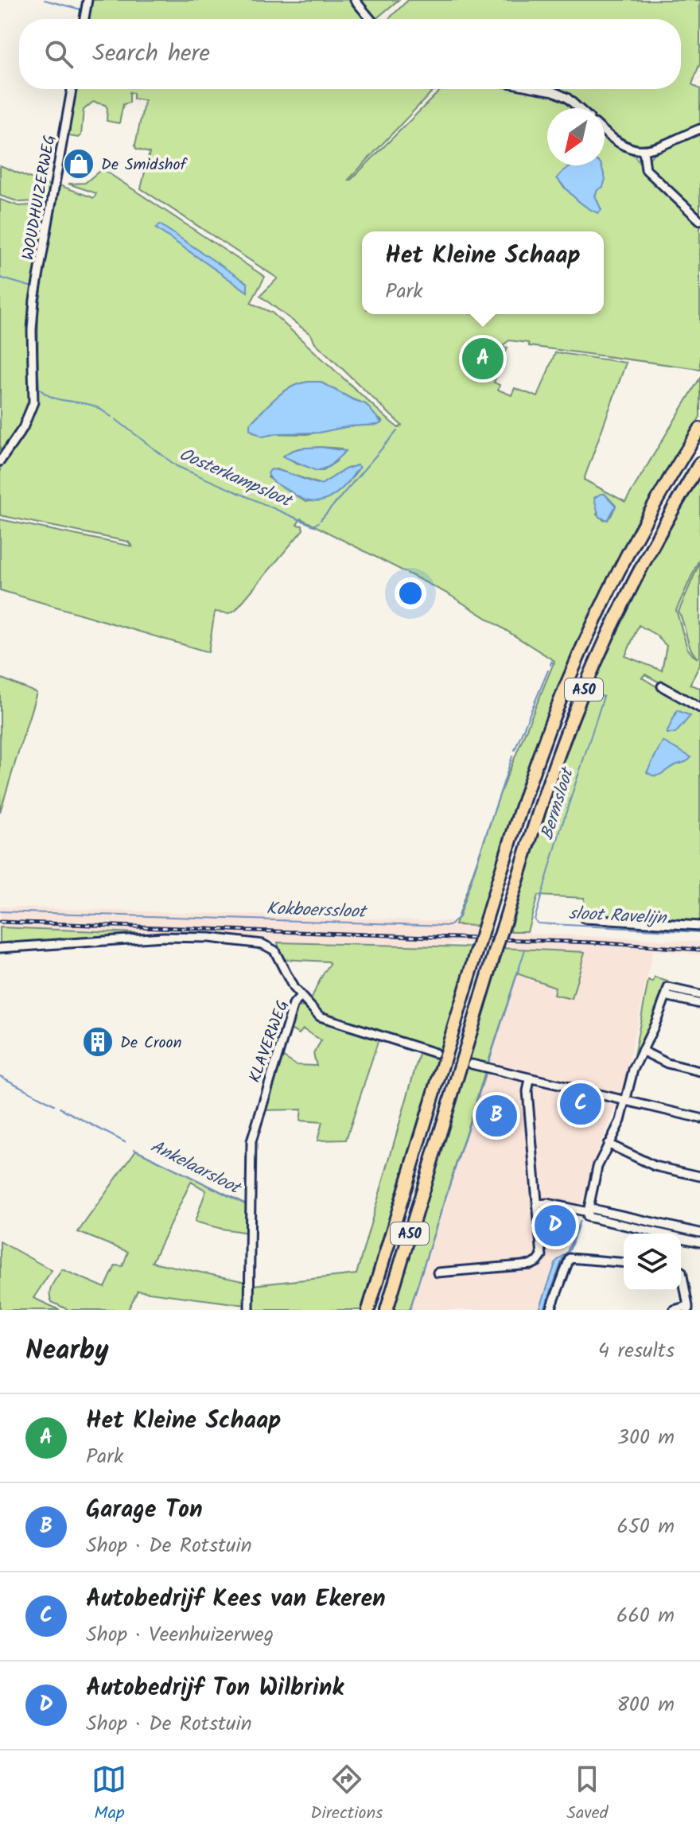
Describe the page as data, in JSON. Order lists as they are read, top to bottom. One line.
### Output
{"streets":{"highway":["A50"],"street":["WOUDHUIZERWEG","KLAVERWEG"]},"water":["Oosterkampsloot","Bermsloot","Kokboerssloot","sloot Ravelijn","Ankelaarsloot"],"places":{"shop":["De Smidshof"],"building":["De Croon"]},"north":"bottom left","page":{"search":"Search here","popup":["Het Kleine Schaap","Park"],"pins":["A","C","B","D"],"heading":["Nearby","4 results"],"list":[{"mark":"A","name":"Het Kleine Schaap","note":"Park","value":"300 m"},{"mark":"B","name":"Garage Ton","note":"Shop · De Rotstuin","value":"650 m"},{"mark":"C","name":"Autobedrijf Kees van Ekeren","note":"Shop · Veenhuizerweg","value":"660 m"},{"mark":"D","name":"Autobedrijf Ton Wilbrink","note":"Shop · De Rotstuin","value":"800 m"}],"nav":["Map","Directions","Saved"]}}
